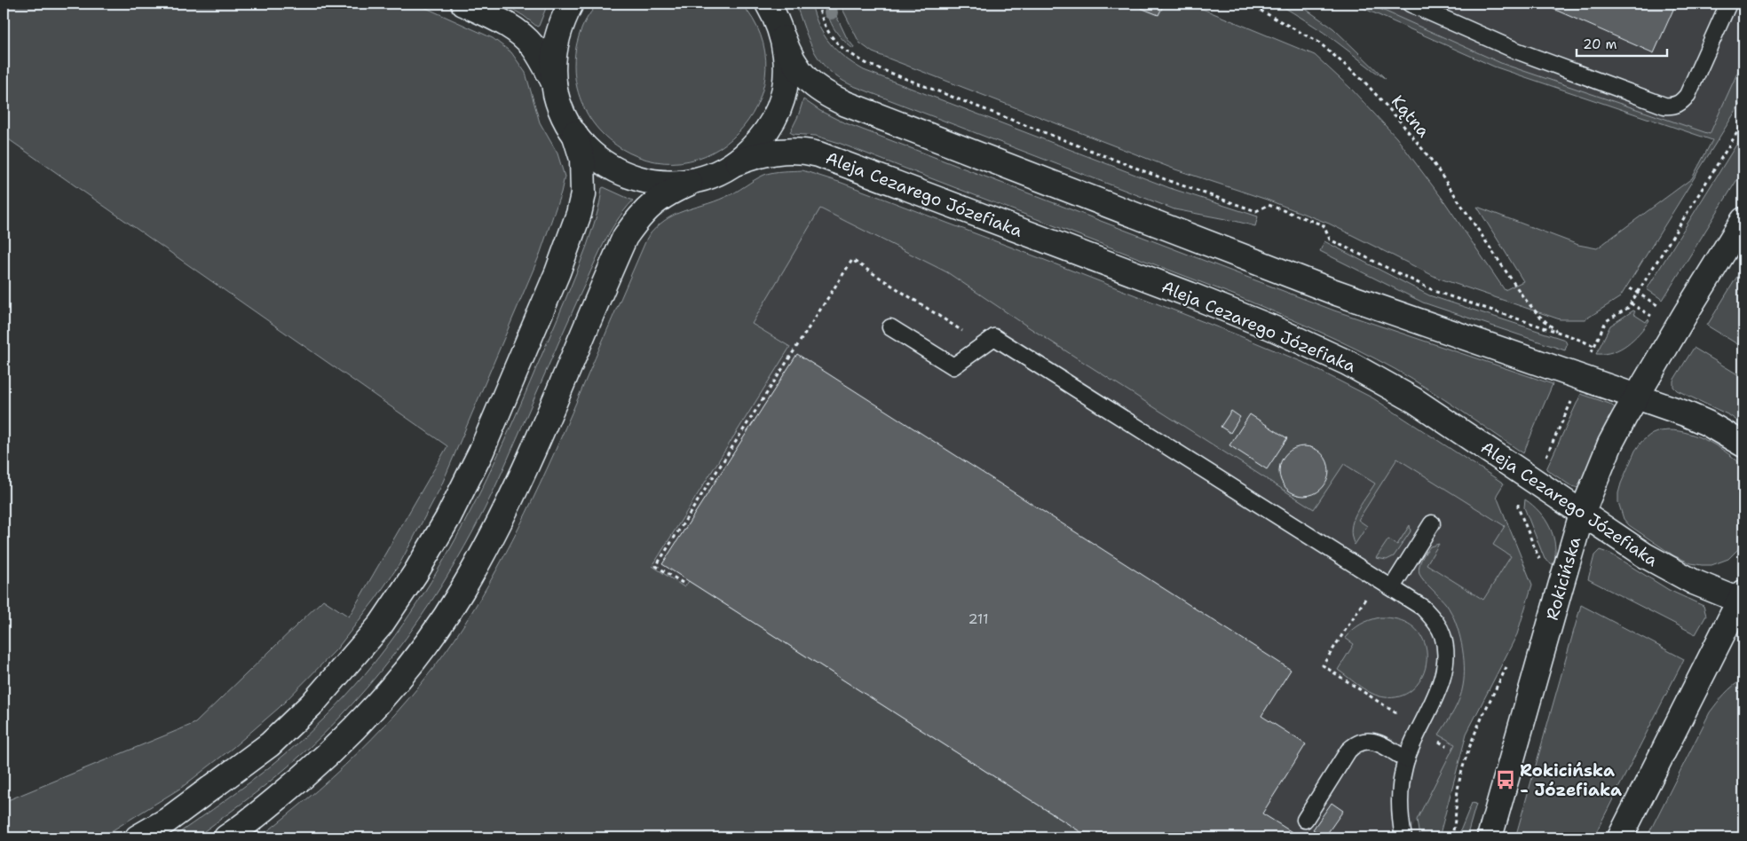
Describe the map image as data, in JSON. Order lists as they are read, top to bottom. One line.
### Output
{"streets":{"main road":["Aleja Cezarego Józefiaka","Rokicińska"],"path":["Kątna"]},"crossings":[["Aleja Cezarego Józefiaka","Rokicińska"]],"places":{"bus stop":["Rokicińska - Józefiaka"]},"house_numbers":["211"],"scale_bar":"20 m"}
